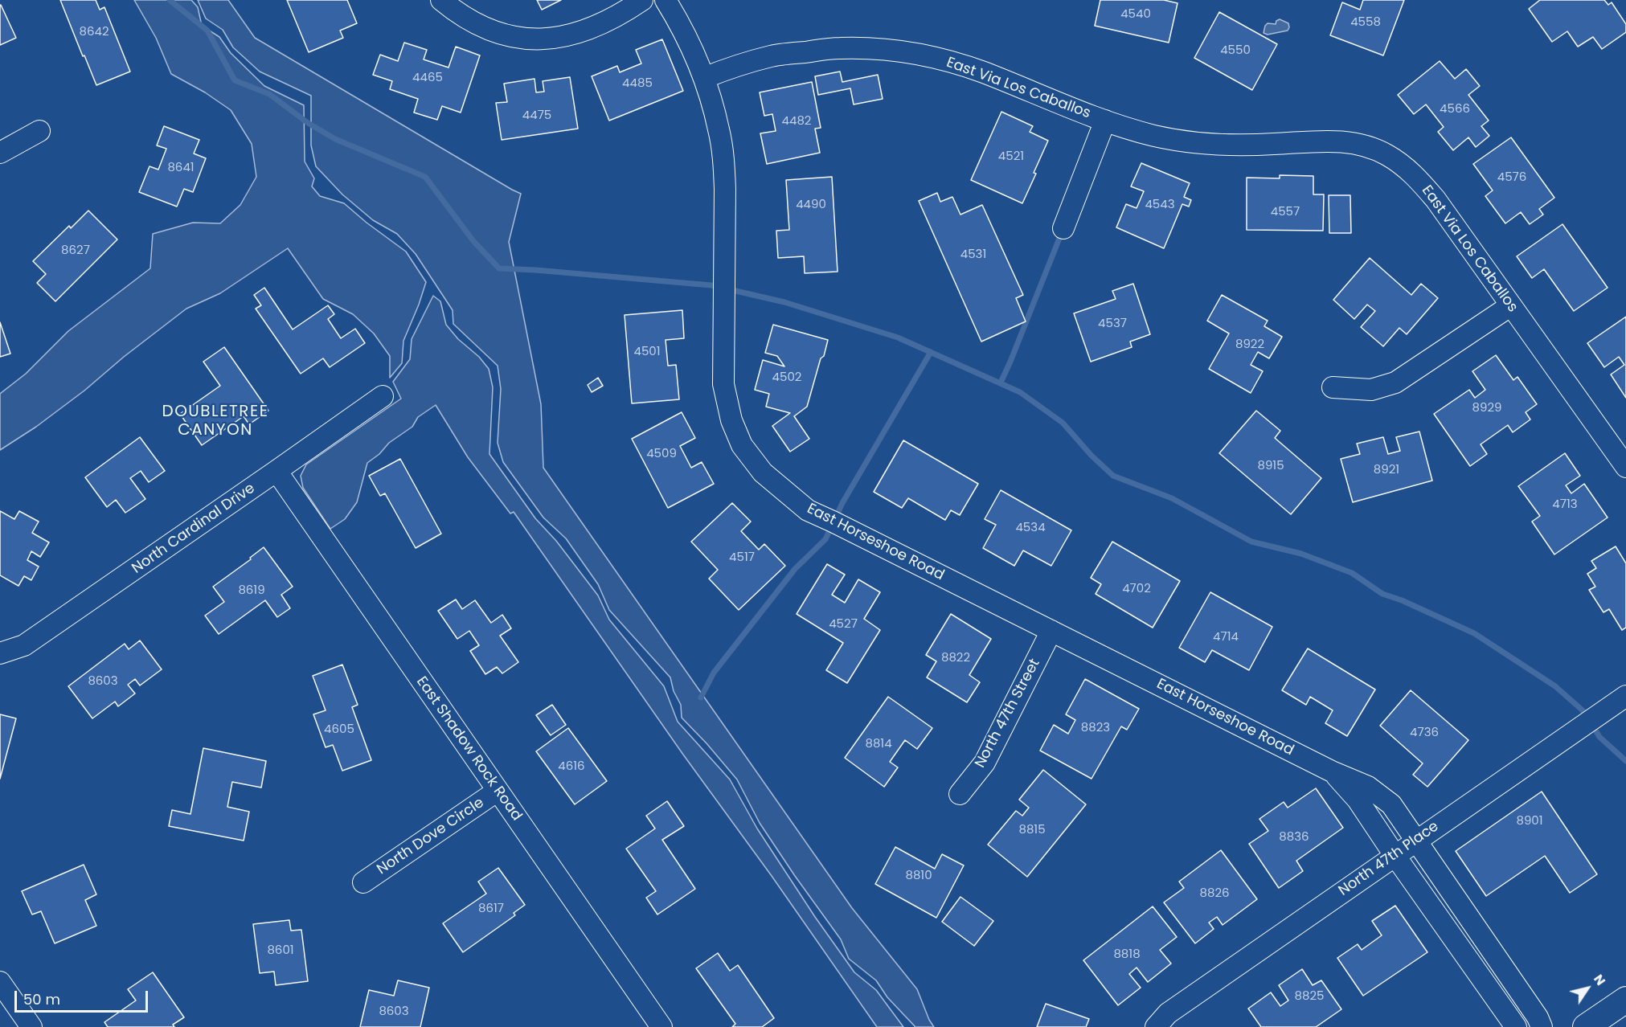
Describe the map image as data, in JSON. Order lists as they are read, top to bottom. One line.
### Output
{"streets":{"street":["East Via Los Caballos","North Cardinal Drive","East Horseshoe Road","North 47th Street","East Shadow Rock Road","North Dove Circle","North 47th Place"]},"crossings":[["East Via Los Caballos","East Horseshoe Road"],["North Cardinal Drive","East Shadow Rock Road"],["East Horseshoe Road","North 47th Street"],["East Horseshoe Road","North 47th Place"],["East Shadow Rock Road","North Dove Circle"]],"districts":["DOUBLETREE CANYON"],"house_numbers":["4540","4558","8642","4550","4465","4485","4566","4475","4482","4521","8641","4576","4490","4543","4557","8627","4531","4537","8922","4501","4502","8929","4509","8915","8921","4713","4534","4517","4702","8619","4527","4714","8822","8603","8823","4605","4736","8814","4616","8901","8815","8836","8810","8826","8617","8601","8818","8825","8603"],"scale_bar":"50 m","north":"top right"}
